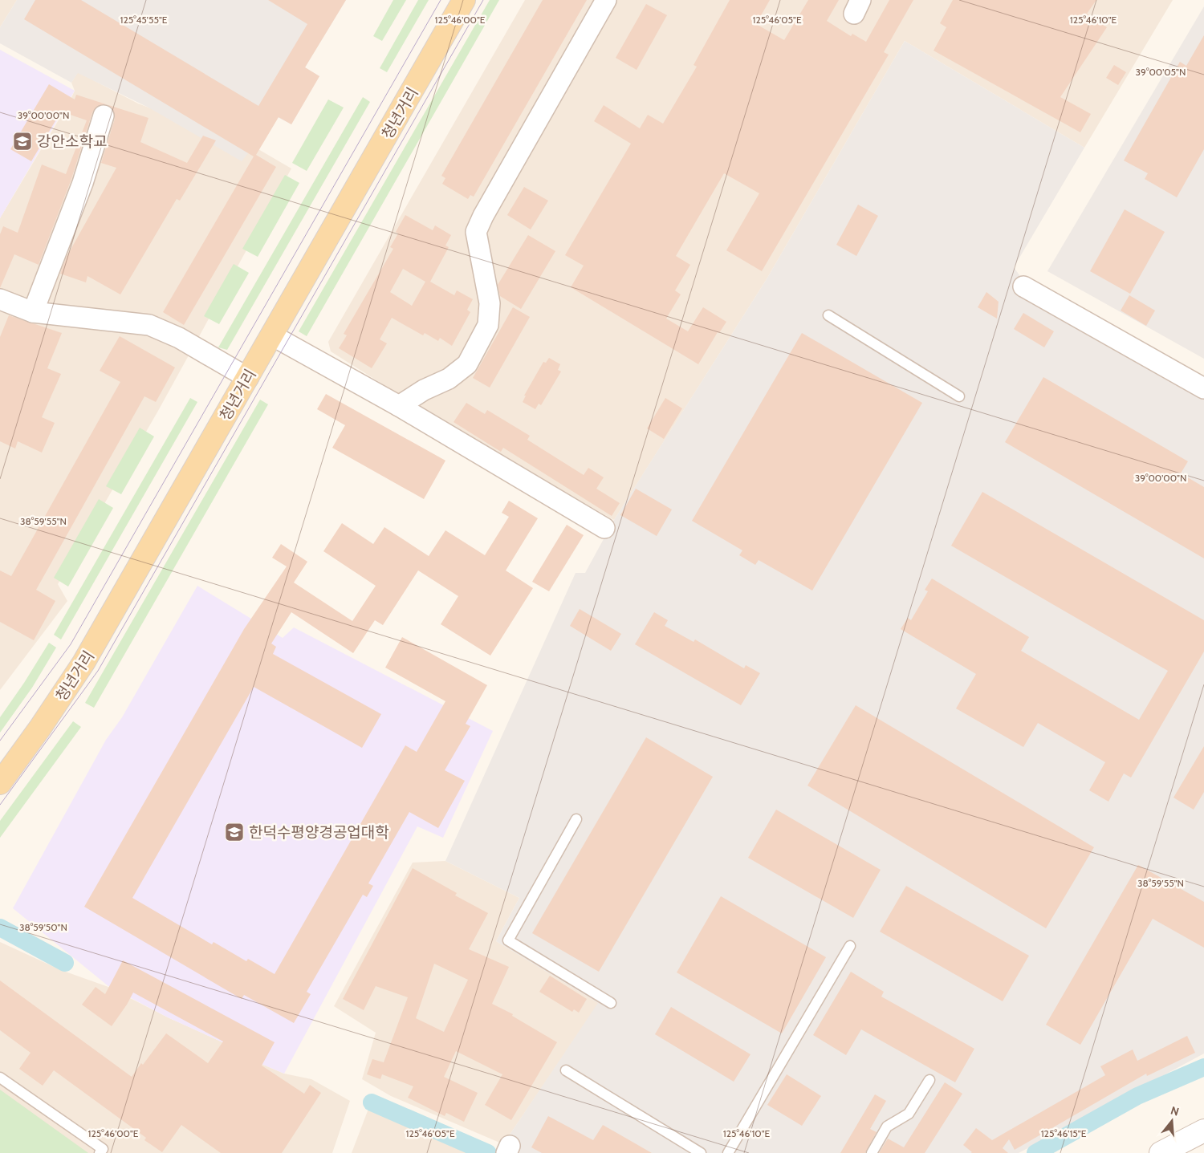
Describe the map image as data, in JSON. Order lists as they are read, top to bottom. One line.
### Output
{"streets":{"main road":["청년거리"]},"places":{"school or university":["강안소학교","한덕수평양경공업대학"]},"north":"top","coordinates":["125°45'55\"E","125°46'00\"E","125°46'05\"E","125°46'10\"E","39°00'05\"N","39°00'00\"N","38°59'55\"N","38°59'50\"N","125°46'15\"E"]}
